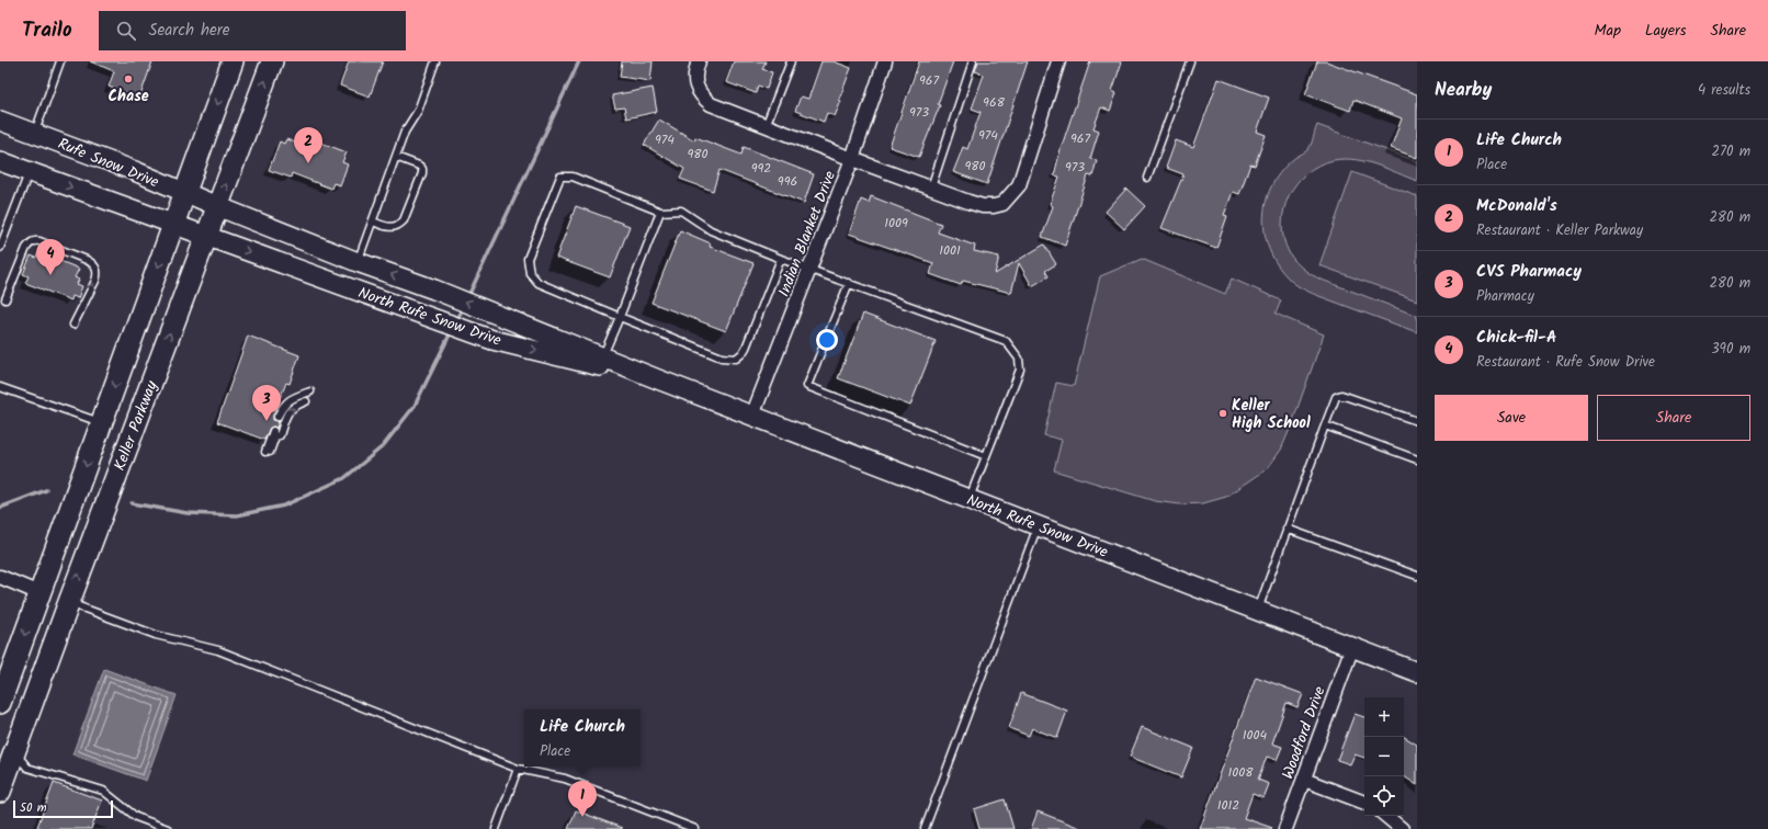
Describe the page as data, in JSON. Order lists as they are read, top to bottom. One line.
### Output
{"streets":{"main road":["Rufe Snow Drive","North Rufe Snow Drive","Keller Parkway"],"street":["Indian Blanket Drive","Woodford Drive"]},"crossings":[["Rufe Snow Drive","North Rufe Snow Drive"],["Rufe Snow Drive","Keller Parkway"],["Indian Blanket Drive","North Rufe Snow Drive"],["North Rufe Snow Drive","Keller Parkway"],["North Rufe Snow Drive","Woodford Drive"]],"places":["Chase","Keller High School"],"house_numbers":["967","968","973","974","967","974","980","980","973","992","996","1009","1001","1004","1008","1012"],"scale_bar":"50 m","page":{"header":"Trailo","search":"Search here","nav":["Map","Layers","Share"],"heading":["Nearby","4 results"],"list":[{"mark":"1","name":"Life Church","note":"Place","value":"270 m"},{"mark":"2","name":"McDonald's","note":"Restaurant · Keller Parkway","value":"280 m"},{"mark":"3","name":"CVS Pharmacy","note":"Pharmacy","value":"280 m"},{"mark":"4","name":"Chick-fil-A","note":"Restaurant · Rufe Snow Drive","value":"390 m"}],"pins":["2","4","3","1"],"buttons":["Save","Share"],"map_buttons":["+","−"],"popup":["Life Church","Place"],"scale":"50 m"}}
